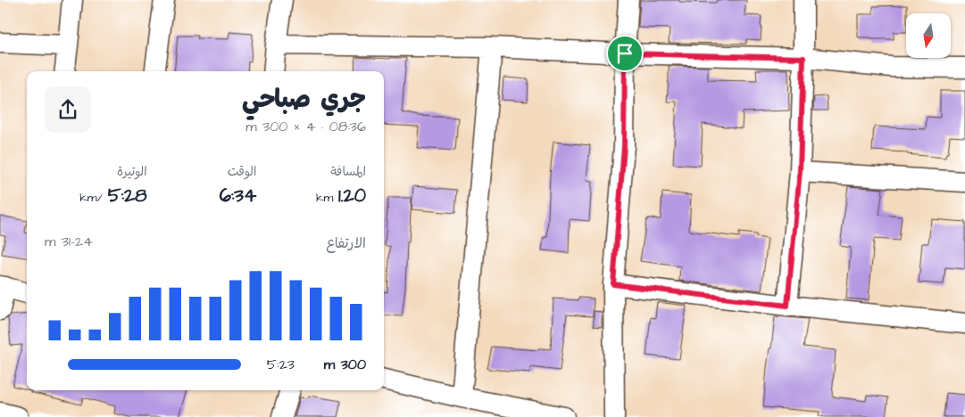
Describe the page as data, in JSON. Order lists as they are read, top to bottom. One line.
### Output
{"north":"bottom","page":{"heading":["جري صباحي","08:36 · 4 × 300 m"],"stats":[["المسافة","1.20 km"],["الوقت","6:34"],["الوتيرة","5:28 /km"]],"chart":["الارتفاع","24–31 m"],"list":[{"name":"300 m","note":"5:23"}]}}
